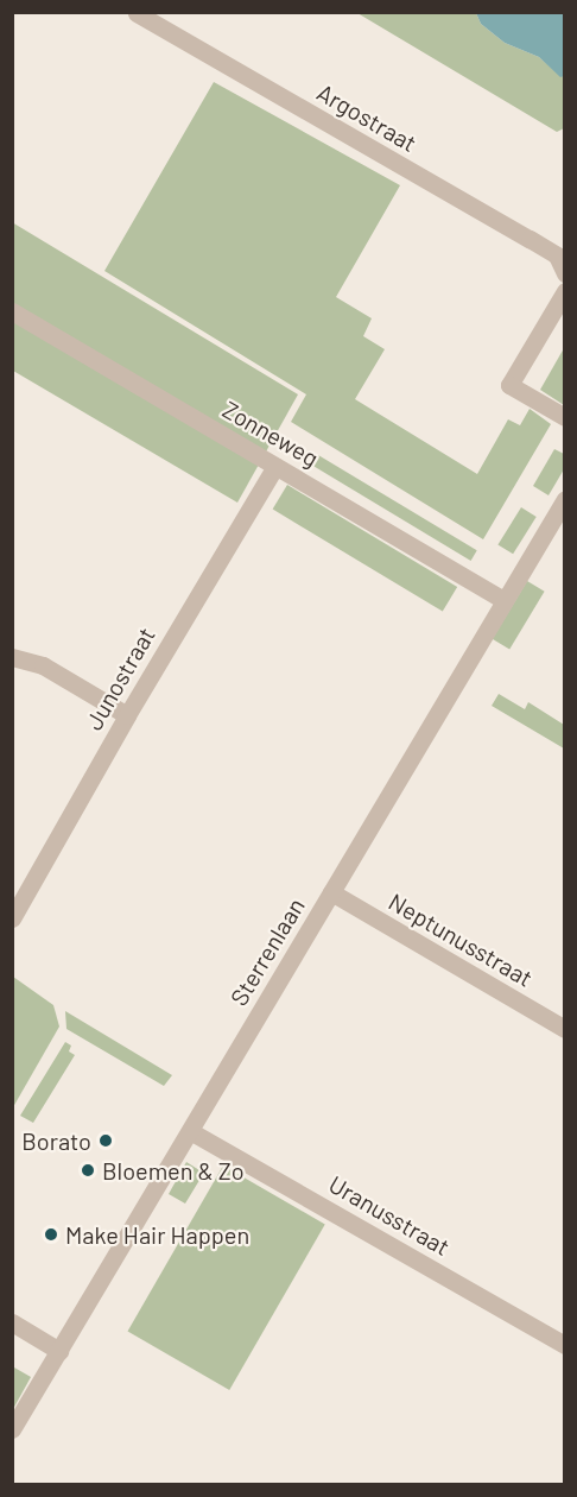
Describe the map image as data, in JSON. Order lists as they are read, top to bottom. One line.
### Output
{"streets":{"street":["Argostraat","Zonneweg","Junostraat","Neptunusstraat","Sterrenlaan","Uranusstraat"]},"crossings":[["Zonneweg","Junostraat"],["Zonneweg","Sterrenlaan"],["Neptunusstraat","Sterrenlaan"],["Sterrenlaan","Uranusstraat"]],"places":["Borato","Bloemen & Zo","Make Hair Happen"]}
